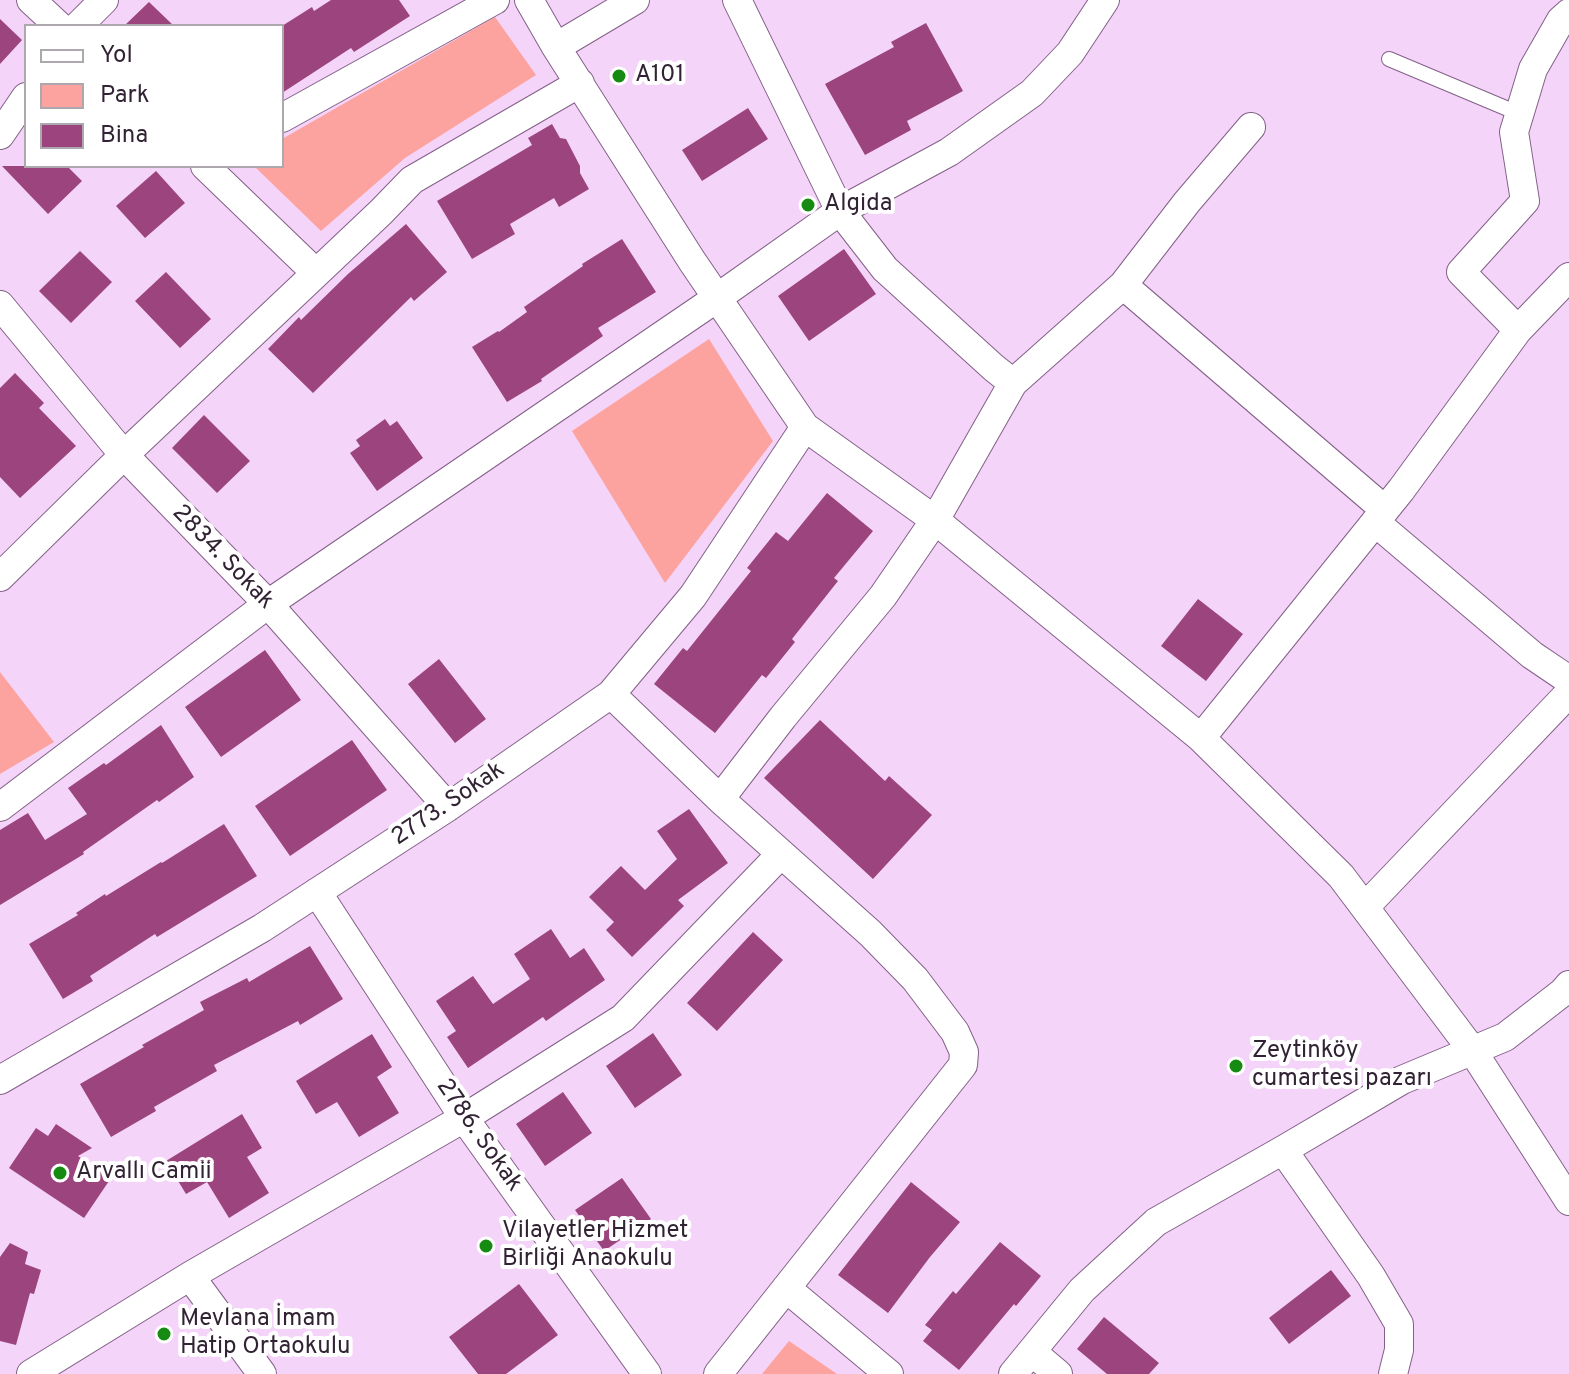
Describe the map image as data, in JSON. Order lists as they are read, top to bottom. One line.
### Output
{"streets":{"street":["2834. Sokak","2773. Sokak","2786. Sokak"]},"crossings":[["2834. Sokak","2773. Sokak"],["2773. Sokak","2786. Sokak"]],"places":["A101","Algida","Zeytinköy cumartesi pazarı","Arvallı Camii","Vilayetler Hizmet Birliği Anaokulu","Mevlana İmam Hatip Ortaokulu"],"legend":["Yol","Park","Bina"]}
